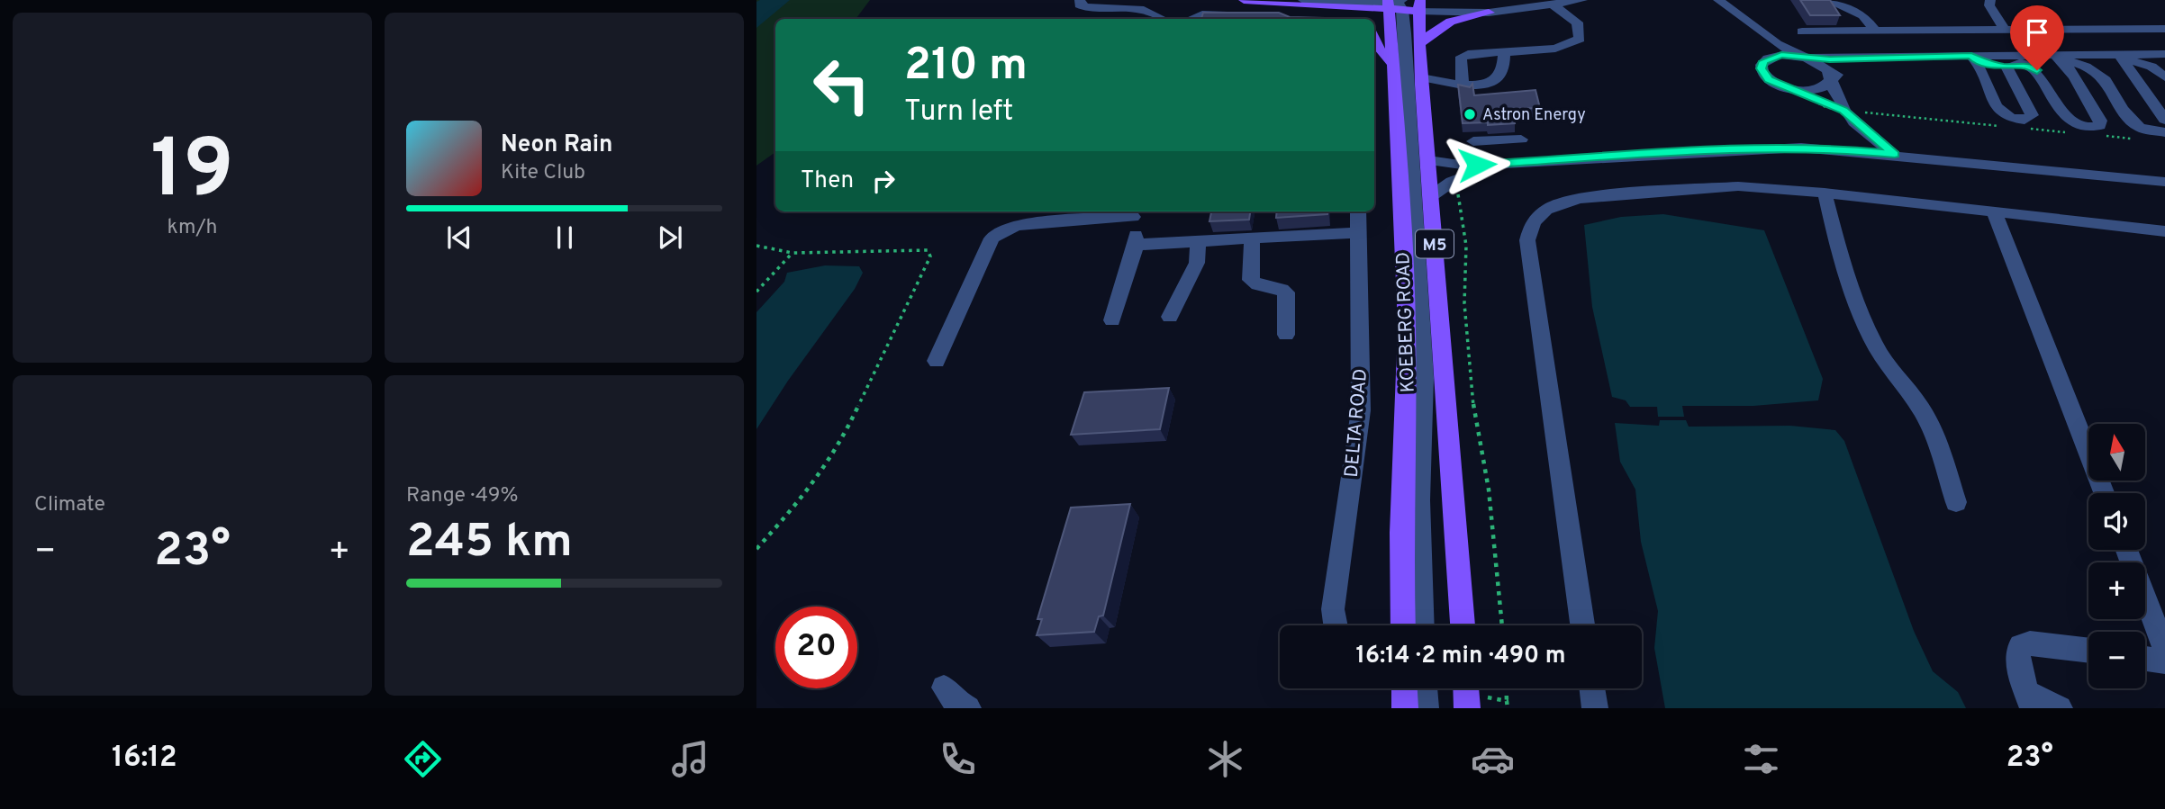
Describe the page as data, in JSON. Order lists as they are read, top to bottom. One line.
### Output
{"streets":{"main road":["M5","KOEBERG ROAD"],"street":["DELTA ROAD"]},"places":["Astron Energy"],"north":"top","page":{"tile":[["19","km/h"],"Climate",["Range · 49%","245 km"]],"turn":["210 m","Turn left"],"song":["Neon Rain","Kite Club"],"then":"Then","map_buttons":["+","−"],"heat":["−","23°","+"],"limit":"20","trip":"16:14 · 2 min · 490 m","tabs":["16:12","23°"]}}
